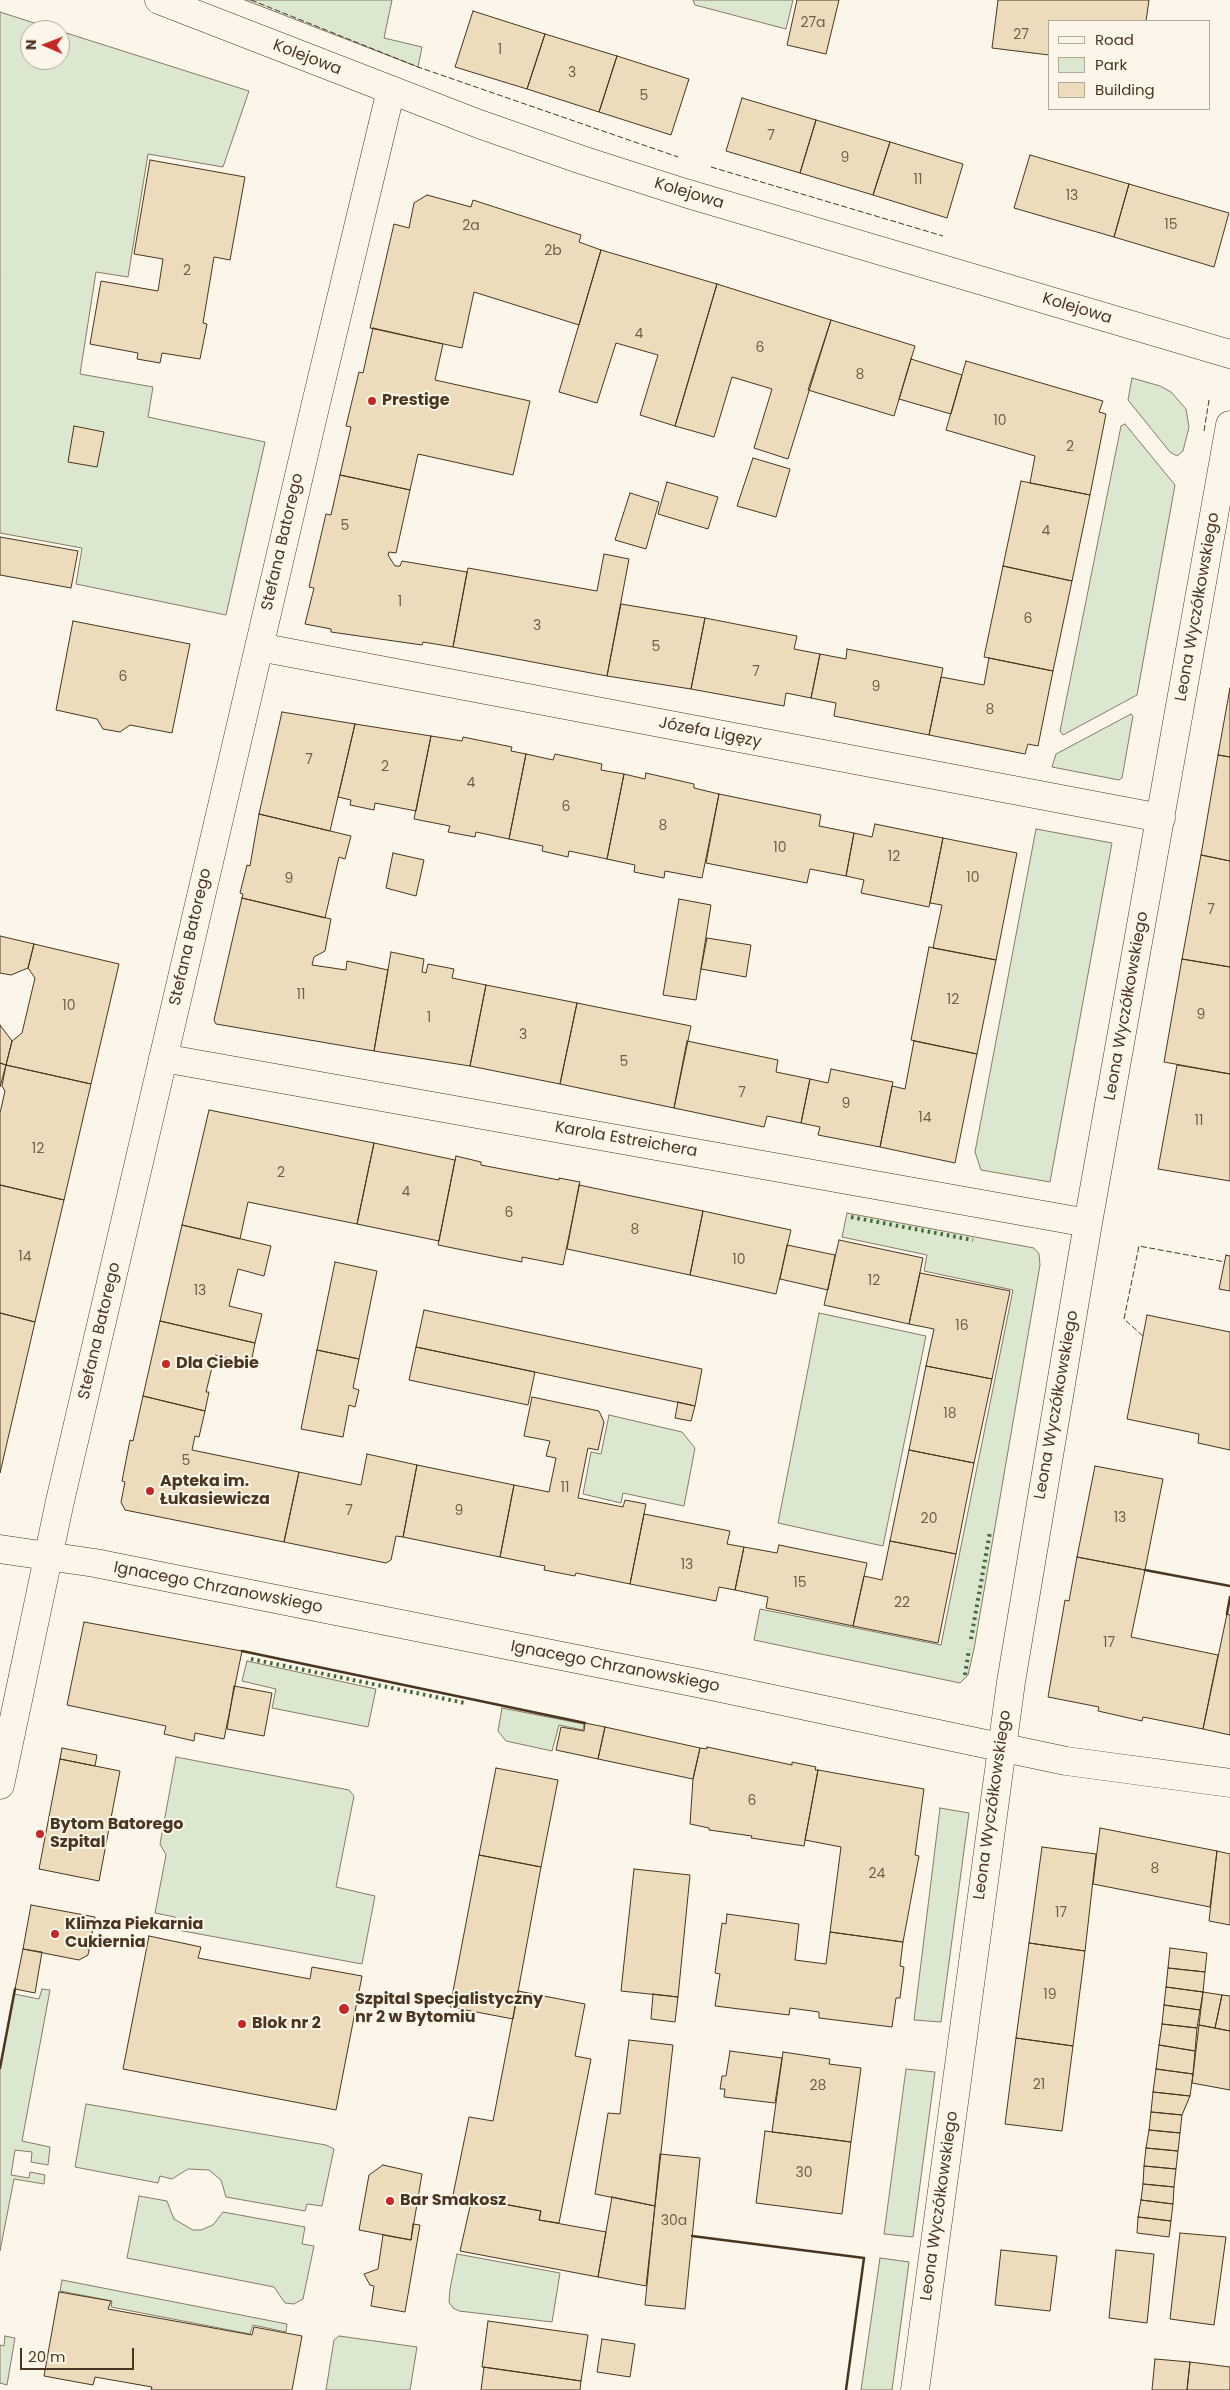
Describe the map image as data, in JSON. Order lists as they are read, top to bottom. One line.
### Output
{"streets":{"street":["Kolejowa","Stefana Batorego","Leona Wyczółkowskiego","Józefa Ligęzy","Karola Estreichera","Ignacego Chrzanowskiego"]},"crossings":[["Kolejowa","Stefana Batorego"],["Stefana Batorego","Józefa Ligęzy"],["Stefana Batorego","Karola Estreichera"],["Stefana Batorego","Ignacego Chrzanowskiego"],["Leona Wyczółkowskiego","Józefa Ligęzy"],["Leona Wyczółkowskiego","Karola Estreichera"],["Leona Wyczółkowskiego","Ignacego Chrzanowskiego"]],"places":["Prestige","Dla Ciebie","Apteka im. Łukasiewicza","Bytom Batorego Szpital","Klimza Piekarnia Cukiernia","Szpital Specjalistyczny nr 2 w Bytomiu","Blok nr 2","Bar Smakosz"],"house_numbers":["27a","27","1","3","5","7","9","11","13","15","2a","2b","2","4","6","8","10","2","5","4","1","6","3","5","7","6","9","8","7","2","4","6","8","10","12","10","9","7","11","12","10","9","1","3","5","7","9","14","11","12","2","4","6","8","14","10","12","13","16","18","5","11","7","9","13","20","13","15","22","17","6","8","24","17","19","21","28","30","30a"],"legend":["Road","Park","Building"],"scale_bar":"20 m","north":"left"}
